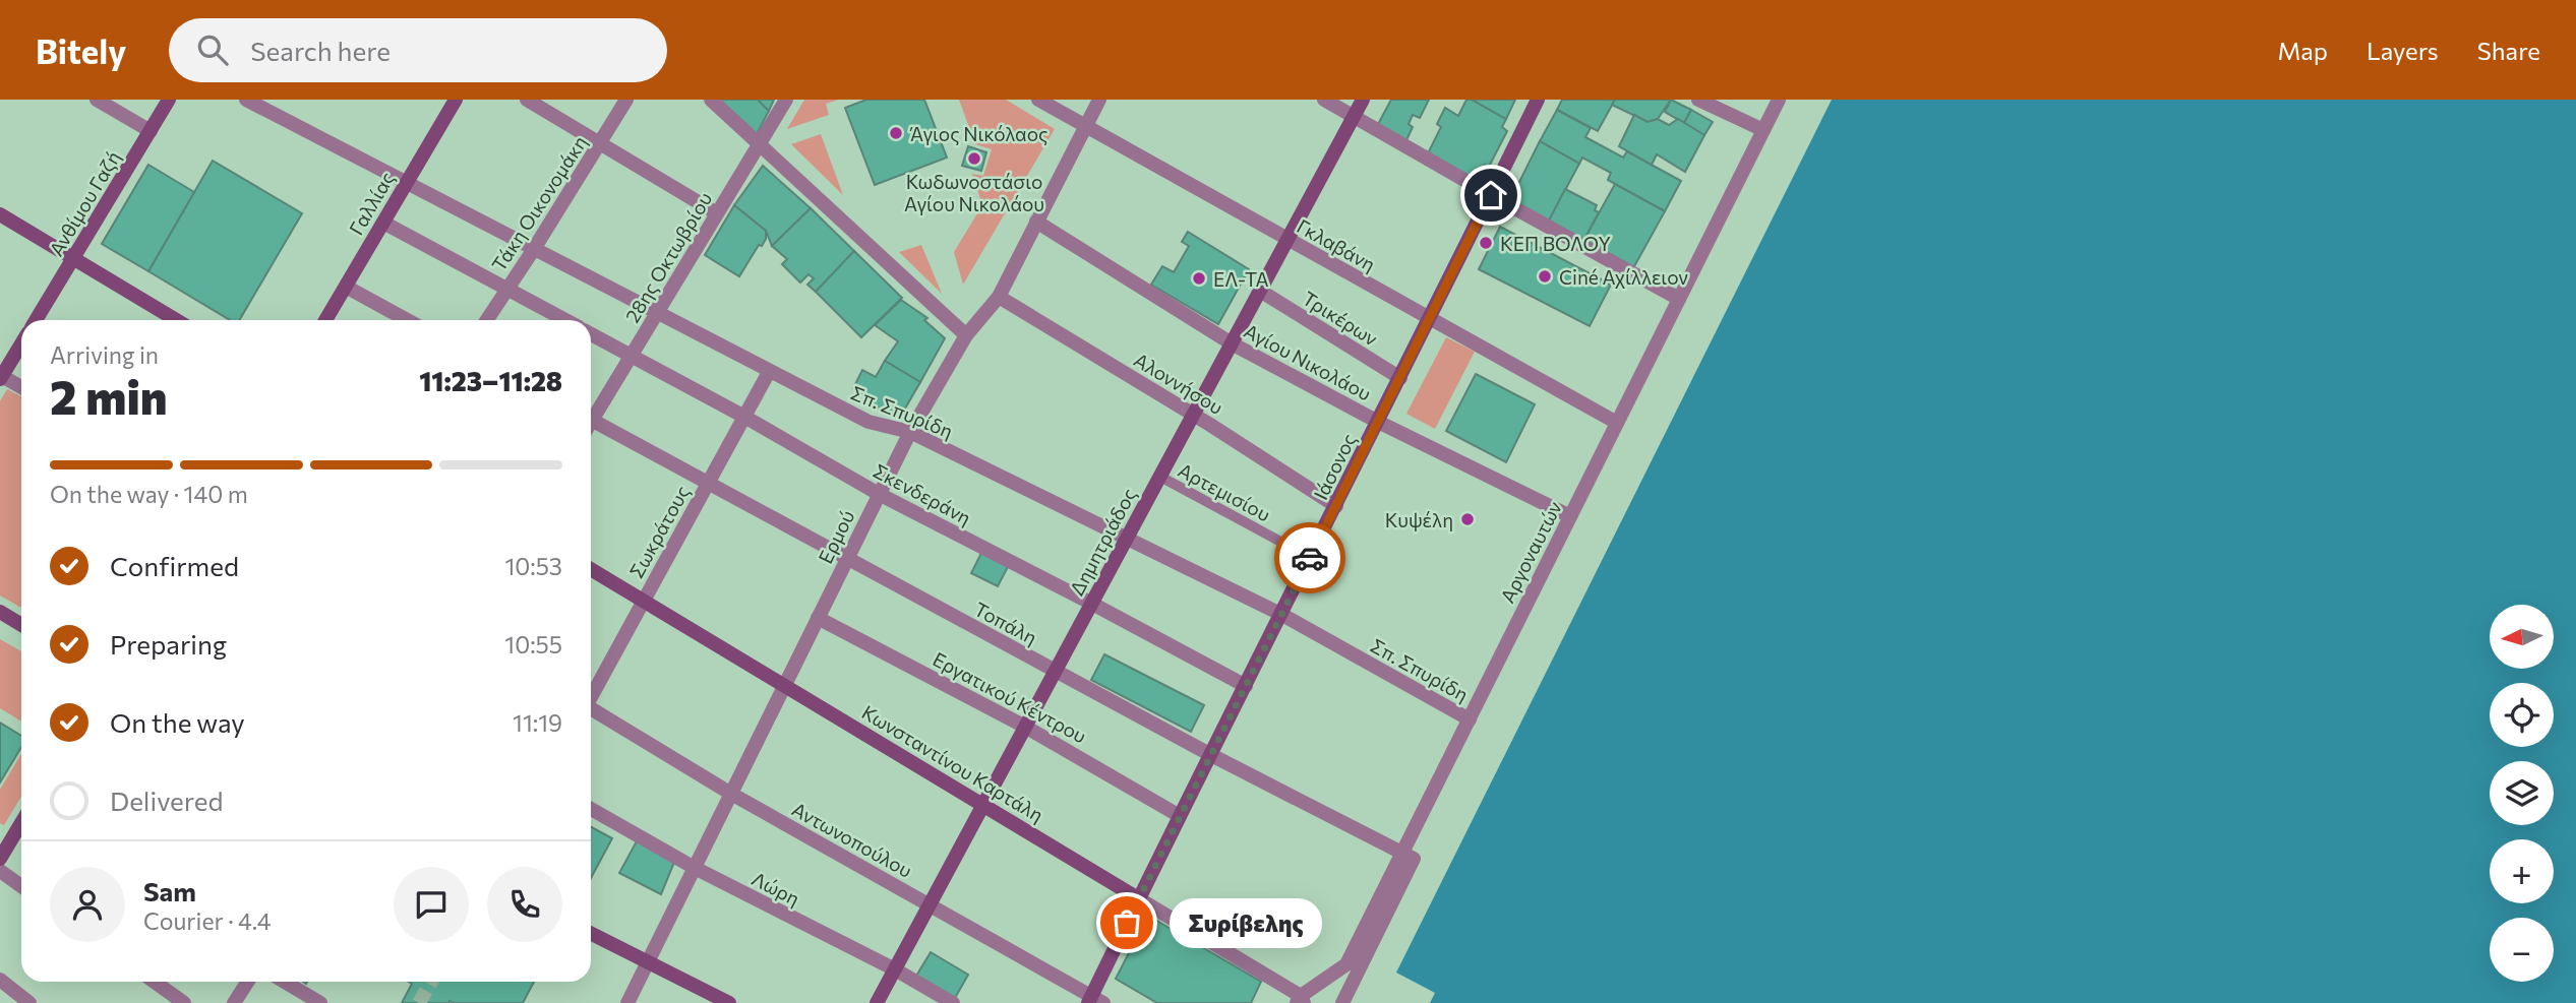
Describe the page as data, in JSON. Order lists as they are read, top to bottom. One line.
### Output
{"streets":{"main road":["Ανθίμου Γαζή","Γαλλίας","Ιάσονος","Δημητριάδος","Κωνσταντίνου Καρτάλη"],"street":["Τάκη Οικονομάκη","Γκλαβάνη","28ης Οκτωβρίου","Τρικέρων","Αγίου Νικολάου","Αλοννήσου","Σπ. Σπυρίδη","Σκενδεράνη","Σωκράτους","Ερμού","Αργοναυτών","Τοπάλη","Εργατικού Κέντρου","Αντωνοπούλου","Λώρη"],"lane":["Αρτεμισίου"]},"crossings":[["Γαλλίας","Σπ. Σπυρίδη"],["Τάκη Οικονομάκη","Σπ. Σπυρίδη"],["Γκλαβάνη","Ιάσονος"],["Γκλαβάνη","Ερμού"],["Γκλαβάνη","Δημητριάδος"],["Γκλαβάνη","Αργοναυτών"],["28ης Οκτωβρίου","Σπ. Σπυρίδη"],["28ης Οκτωβρίου","Σκενδεράνη"],["Τρικέρων","Ιάσονος"],["Τρικέρων","Δημητριάδος"],["Αγίου Νικολάου","Ιάσονος"],["Αγίου Νικολάου","Ερμού"],["Αγίου Νικολάου","Δημητριάδος"],["Αγίου Νικολάου","Αργοναυτών"],["Αλοννήσου","Ιάσονος"],["Αλοννήσου","Ερμού"],["Αλοννήσου","Δημητριάδος"],["Σπ. Σπυρίδη","Ιάσονος"],["Σπ. Σπυρίδη","Σωκράτους"],["Σπ. Σπυρίδη","Ερμού"],["Σπ. Σπυρίδη","Δημητριάδος"],["Σπ. Σπυρίδη","Αργοναυτών"],["Ιάσονος","Αρτεμισίου"],["Ιάσονος","Σκενδεράνη"],["Ιάσονος","Τοπάλη"],["Ιάσονος","Εργατικού Κέντρου"],["Ιάσονος","Κωνσταντίνου Καρτάλη"],["Ιάσονος","Αντωνοπούλου"],["Αρτεμισίου","Δημητριάδος"],["Σκενδεράνη","Σωκράτους"],["Σκενδεράνη","Ερμού"],["Σκενδεράνη","Δημητριάδος"],["Σωκράτους","Τοπάλη"],["Σωκράτους","Κωνσταντίνου Καρτάλη"],["Ερμού","Τοπάλη"],["Ερμού","Εργατικού Κέντρου"],["Ερμού","Κωνσταντίνου Καρτάλη"],["Ερμού","Αντωνοπούλου"],["Ερμού","Λώρη"],["Δημητριάδος","Τοπάλη"],["Δημητριάδος","Εργατικού Κέντρου"],["Δημητριάδος","Κωνσταντίνου Καρτάλη"],["Δημητριάδος","Αντωνοπούλου"],["Δημητριάδος","Λώρη"],["Αργοναυτών","Τοπάλη"],["Αργοναυτών","Κωνσταντίνου Καρτάλη"]],"places":["Άγιος Νικόλαος","Κωδωνοστάσιο Αγίου Νικολάου","ΚΕΠ ΒΟΛΟΥ","Ciné Αχίλλειον","ΕΛ-ΤΑ","Κυψέλη","Συρίβελης"],"north":"left","page":{"header":"Bitely","search":"Search here","nav":["Map","Layers","Share"],"heading":["2 min","Arriving in","11:23–11:28"],"panel":["Sam","Courier · 4.4"],"bar":"On the way · 140 m","list":[["Confirmed","10:53"],["Preparing","10:55"],["On the way","11:19"],"Delivered"],"map_buttons":["+","−"],"bubble":"Συρίβελης"}}
